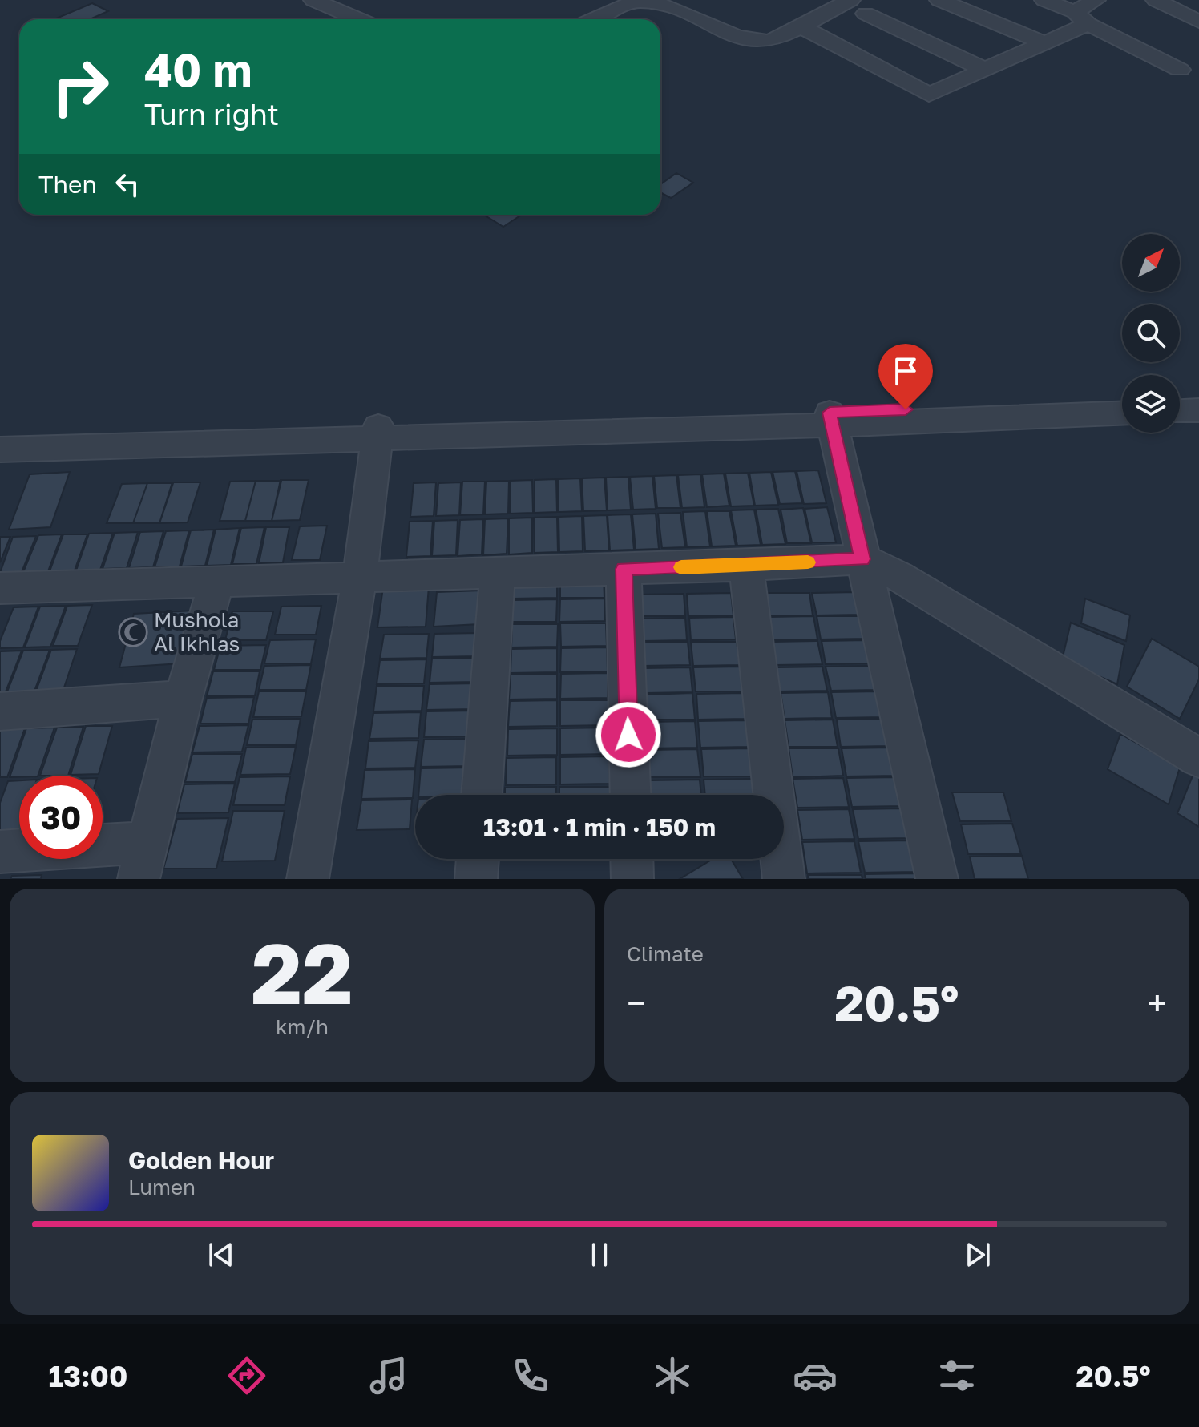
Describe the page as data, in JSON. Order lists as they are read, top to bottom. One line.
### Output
{"places":{"mosque":["Mushola Al Ikhlas"]},"north":"top right","page":{"turn":["40 m","Turn right"],"then":"Then","limit":"30","trip":"13:01 · 1 min · 150 m","tile":[["22","km/h"],"Climate"],"heat":["−","20.5°","+"],"song":["Golden Hour","Lumen"],"tabs":["13:00","20.5°"]}}
